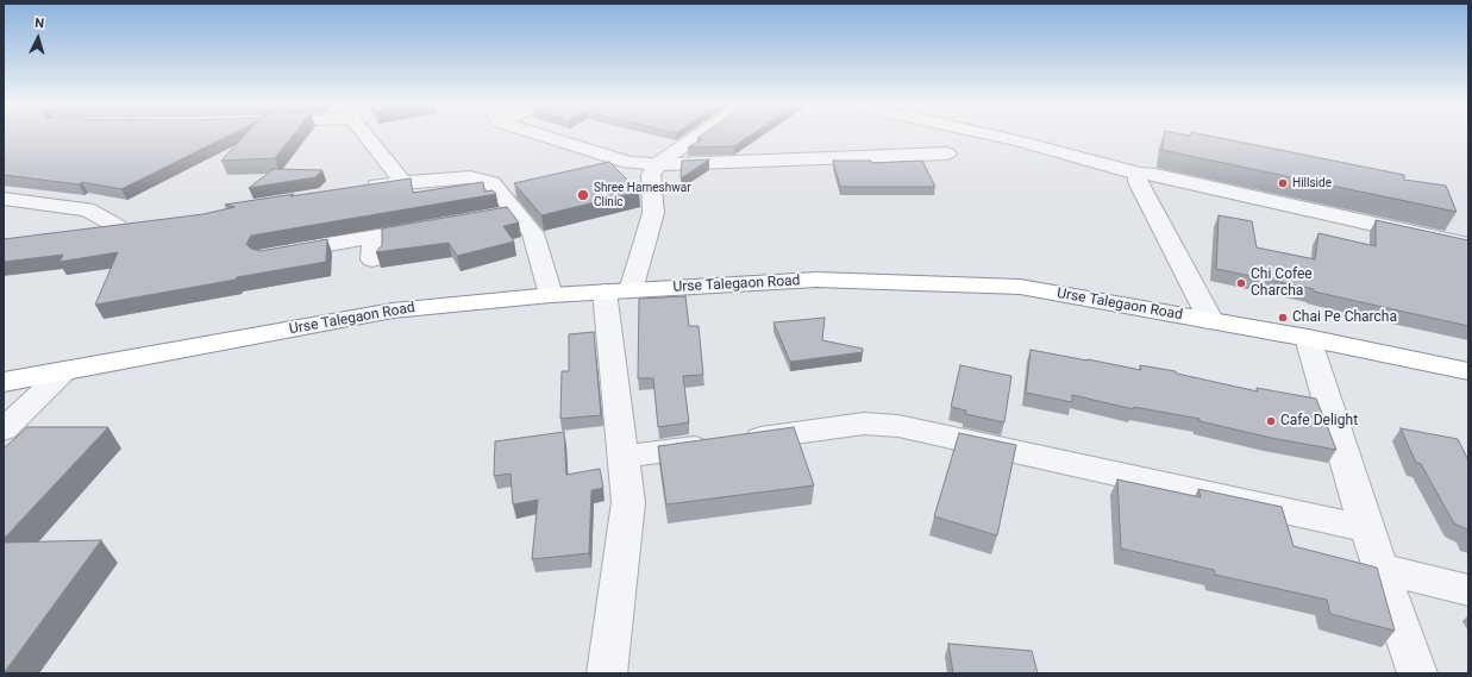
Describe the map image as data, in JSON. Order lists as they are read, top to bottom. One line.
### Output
{"streets":{"highway":["Urse Talegaon Road"]},"places":["Hillside","Shree Harneshwar Clinic","Chi Cofee Charcha","Chai Pe Charcha","Cafe Delight"],"north":"top"}
